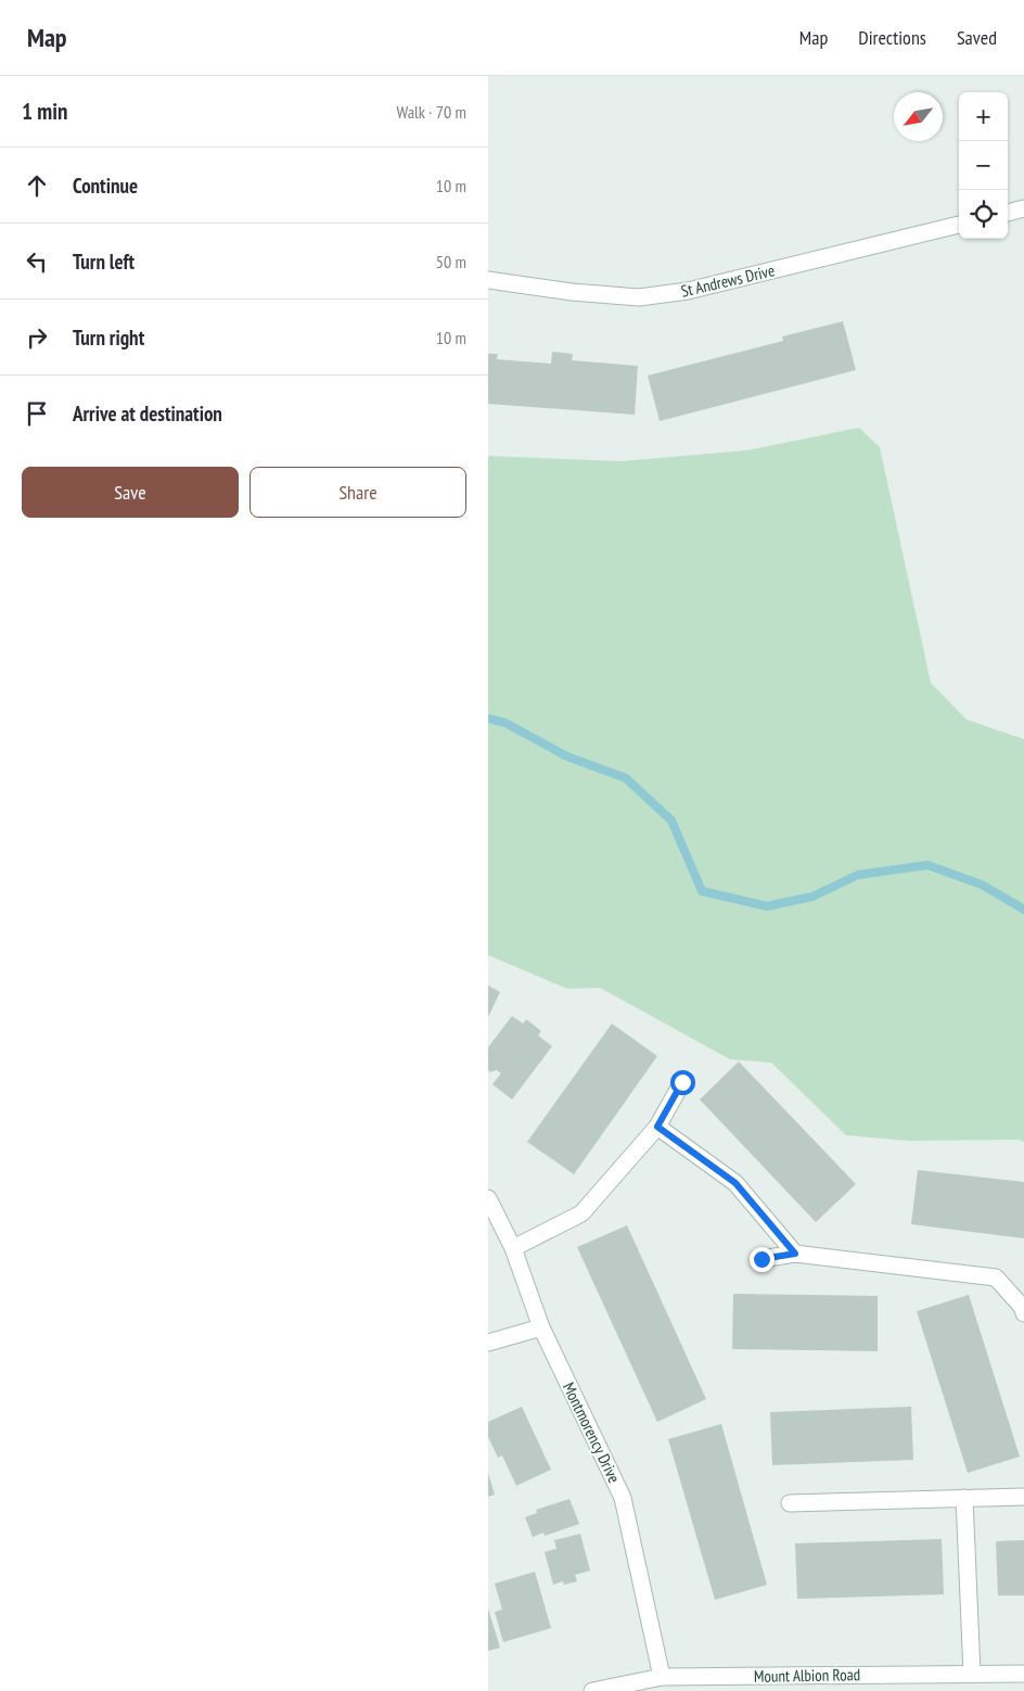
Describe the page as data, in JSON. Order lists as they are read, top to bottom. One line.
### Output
{"streets":{"street":["St Andrews Drive","Montmorency Drive","Mount Albion Road"]},"crossings":[["Montmorency Drive","Mount Albion Road"]],"north":"bottom left","page":{"header":"Map","nav":["Map","Directions","Saved"],"heading":["1 min","Walk · 70 m"],"map_buttons":["+","−"],"list":[["Continue","10 m"],["Turn left","50 m"],["Turn right","10 m"],"Arrive at destination"],"buttons":["Save","Share"]}}
